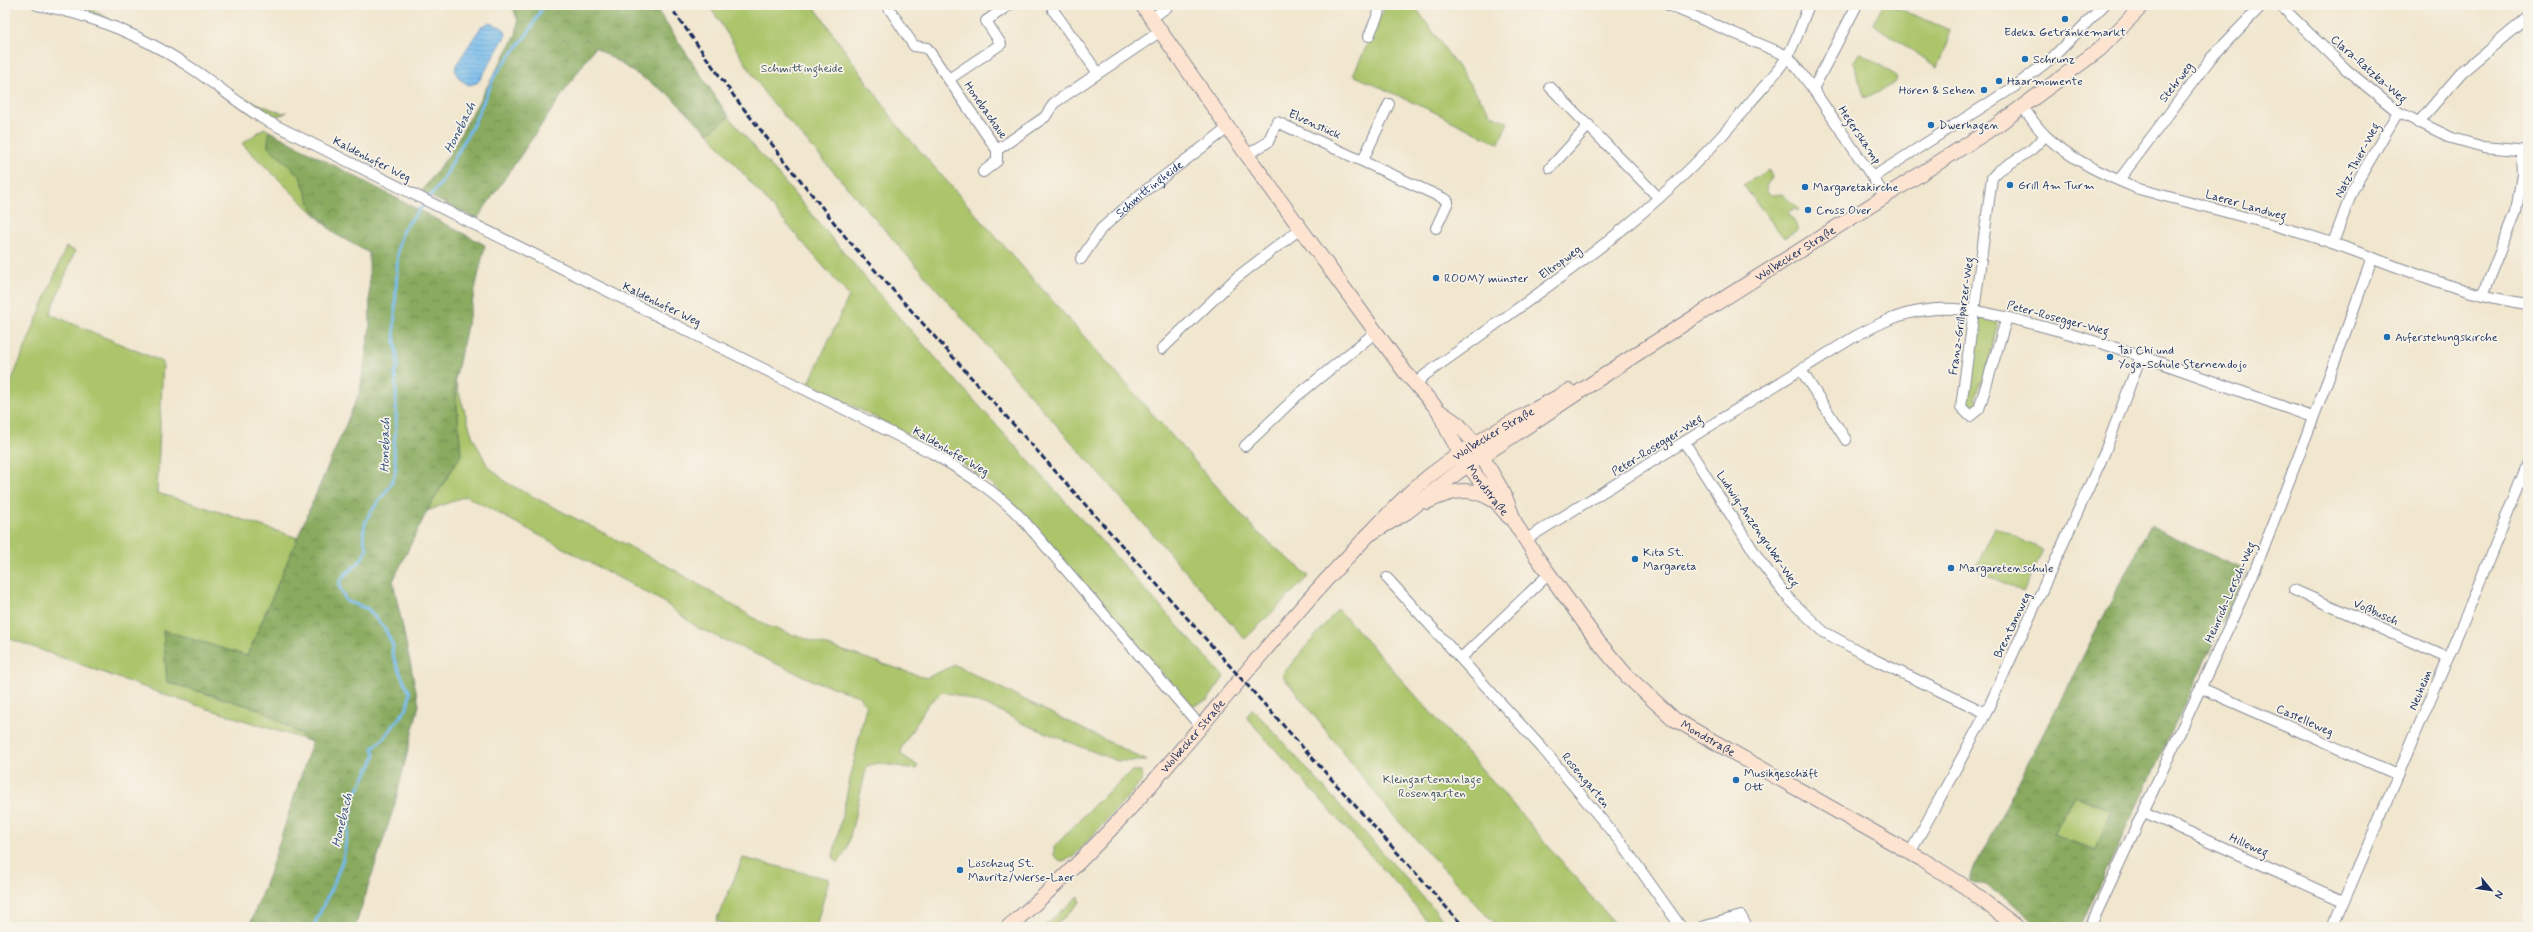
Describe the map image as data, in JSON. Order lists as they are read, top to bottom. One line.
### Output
{"streets":{"main road":["Wolbecker Straße","Mondstraße"],"street":["Clara-Ratzka-Weg","Stehrweg","Honebachaue","Elvenstück","Hegerskamp","Kaldenhofer Weg","Natz-Thier-Weg","Schmittingheide","Laerer Landweg","Eltropweg","Franz-Grillparzer-Weg","Peter-Rosegger-Weg","Ludwig-Anzengruber-Weg","Heinrich-Lersch-Weg","Voßbusch","Brentanoweg","Neuheim","Castelleweg","Rosengarten","Hilleweg"]},"crossings":[["Clara-Ratzka-Weg","Natz-Thier-Weg"],["Clara-Ratzka-Weg","Laerer Landweg"],["Stehrweg","Laerer Landweg"],["Hegerskamp","Wolbecker Straße"],["Hegerskamp","Eltropweg"],["Kaldenhofer Weg","Wolbecker Straße"],["Natz-Thier-Weg","Laerer Landweg"],["Laerer Landweg","Wolbecker Straße"],["Laerer Landweg","Franz-Grillparzer-Weg"],["Laerer Landweg","Heinrich-Lersch-Weg"],["Wolbecker Straße","Mondstraße"],["Franz-Grillparzer-Weg","Peter-Rosegger-Weg"],["Peter-Rosegger-Weg","Mondstraße"],["Peter-Rosegger-Weg","Ludwig-Anzengruber-Weg"],["Peter-Rosegger-Weg","Heinrich-Lersch-Weg"],["Peter-Rosegger-Weg","Brentanoweg"],["Mondstraße","Brentanoweg"],["Ludwig-Anzengruber-Weg","Brentanoweg"],["Heinrich-Lersch-Weg","Castelleweg"],["Heinrich-Lersch-Weg","Hilleweg"],["Voßbusch","Neuheim"],["Neuheim","Castelleweg"],["Neuheim","Hilleweg"]],"water":["Honebach"],"parks":["Schmittingheide","Kleingartenanlage Rosengarten"],"places":["Edeka Getränkemarkt","Schrunz","Haarmomente","Hören & Sehen","Dwerhagen","Grill Am Turm","Margaretakirche","Cross Over","ROOMY münster","Auferstehungskirche","Tai Chi und Yoga-Schule Sternendojo","Kita St. Margareta","Margaretenschule","Musikgeschäft Ott","Löschzug St. Mauritz/Werse-Laer"],"north":"bottom right"}
